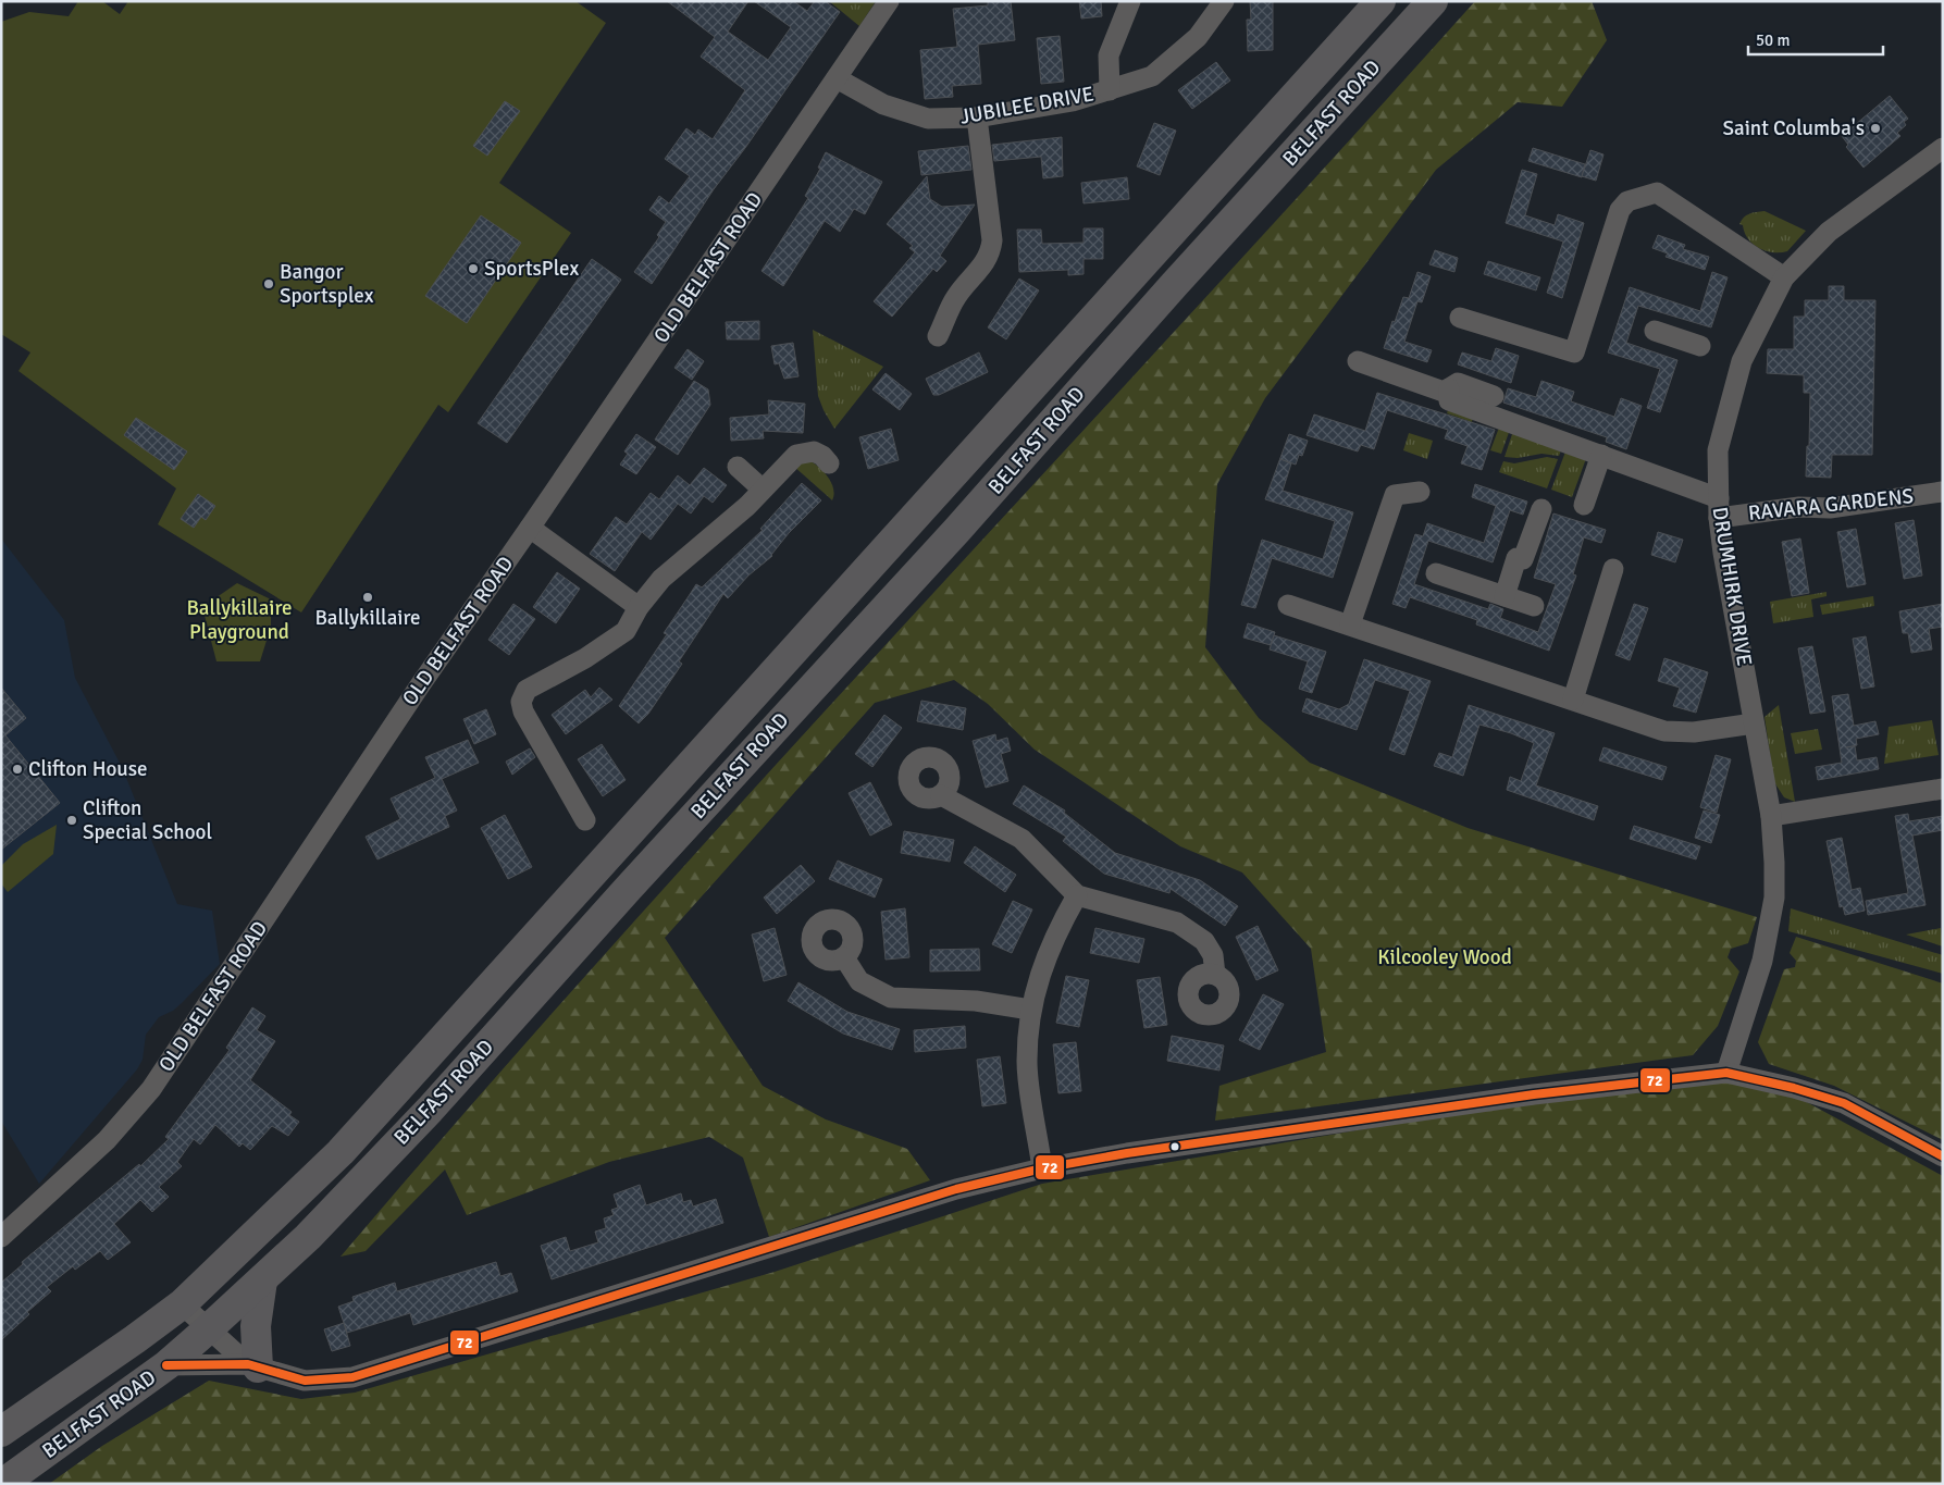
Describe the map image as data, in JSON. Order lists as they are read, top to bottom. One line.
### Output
{"streets":{"highway":["BELFAST ROAD"],"street":["JUBILEE DRIVE","OLD BELFAST ROAD","RAVARA GARDENS","DRUMHIRK DRIVE"]},"crossings":[["JUBILEE DRIVE","OLD BELFAST ROAD"],["RAVARA GARDENS","DRUMHIRK DRIVE"]],"parks":["Ballykillaire Playground","Kilcooley Wood"],"places":["Saint Columba's","SportsPlex","Bangor Sportsplex","Ballykillaire","Clifton House","Clifton Special School"],"lines":["transit line 72"],"scale_bar":"50 m"}
